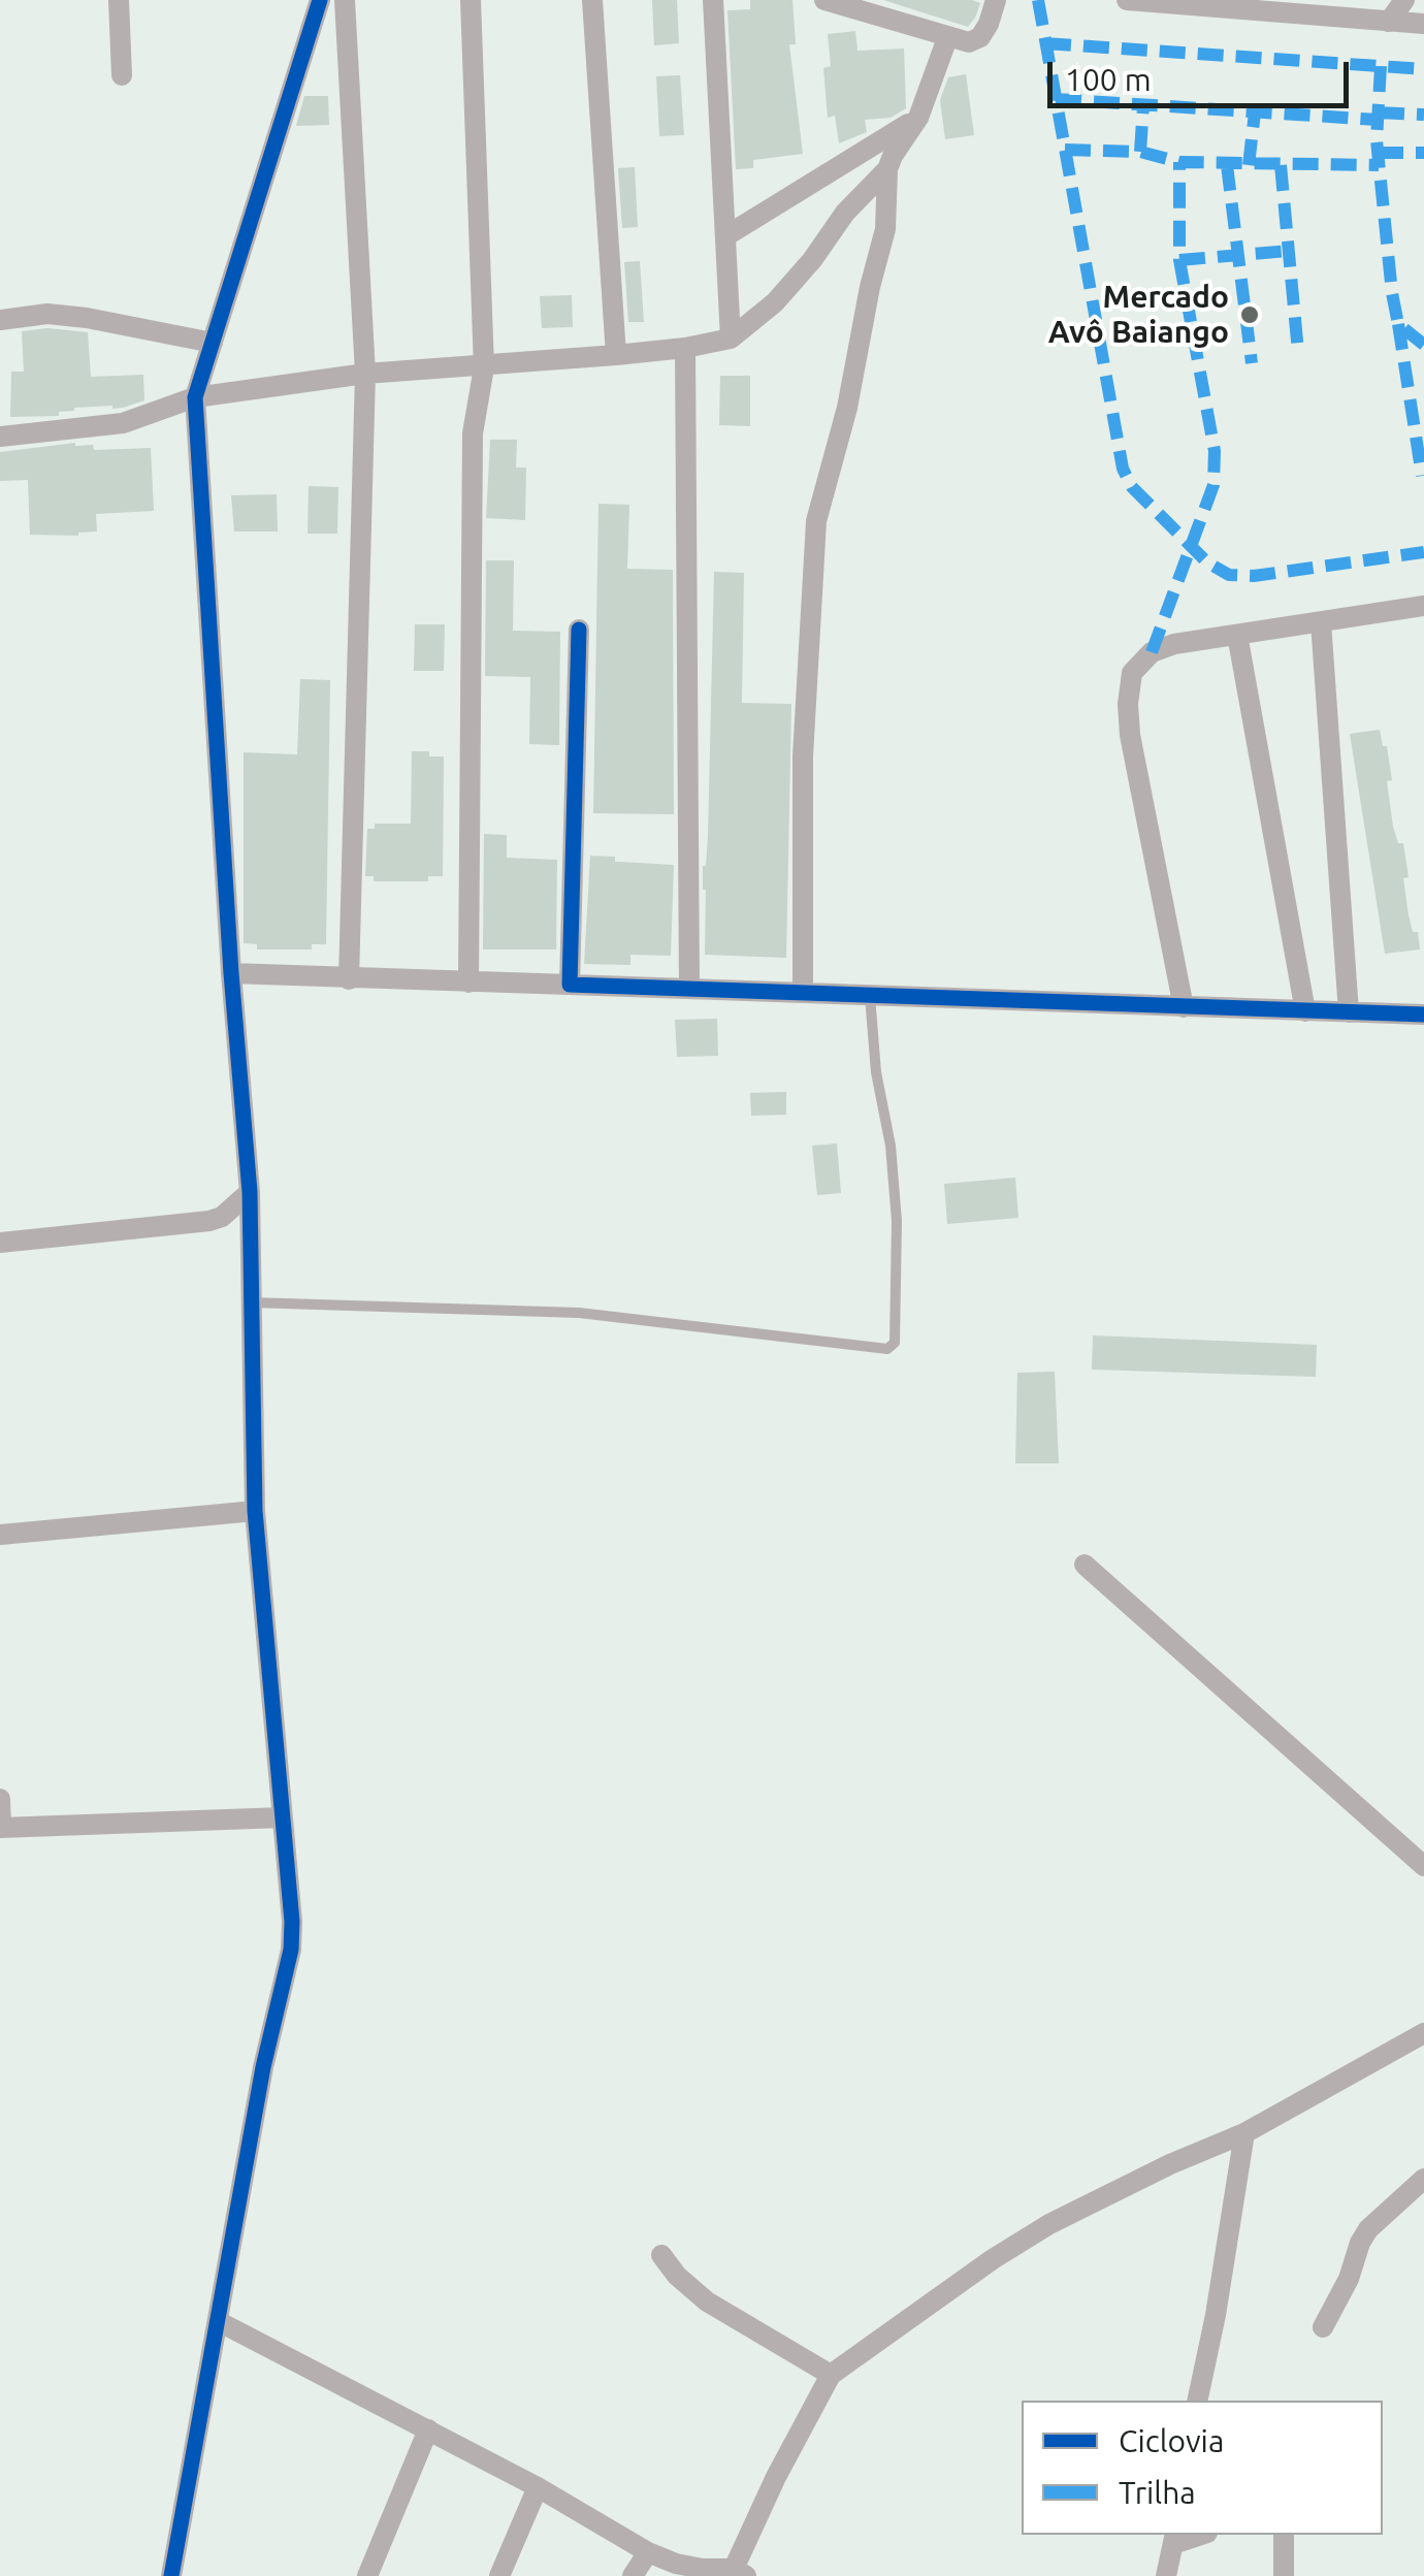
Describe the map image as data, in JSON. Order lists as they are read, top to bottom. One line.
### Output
{"places":["Mercado Avô Baiango"],"legend":["Ciclovia","Trilha"],"scale_bar":"100 m"}
